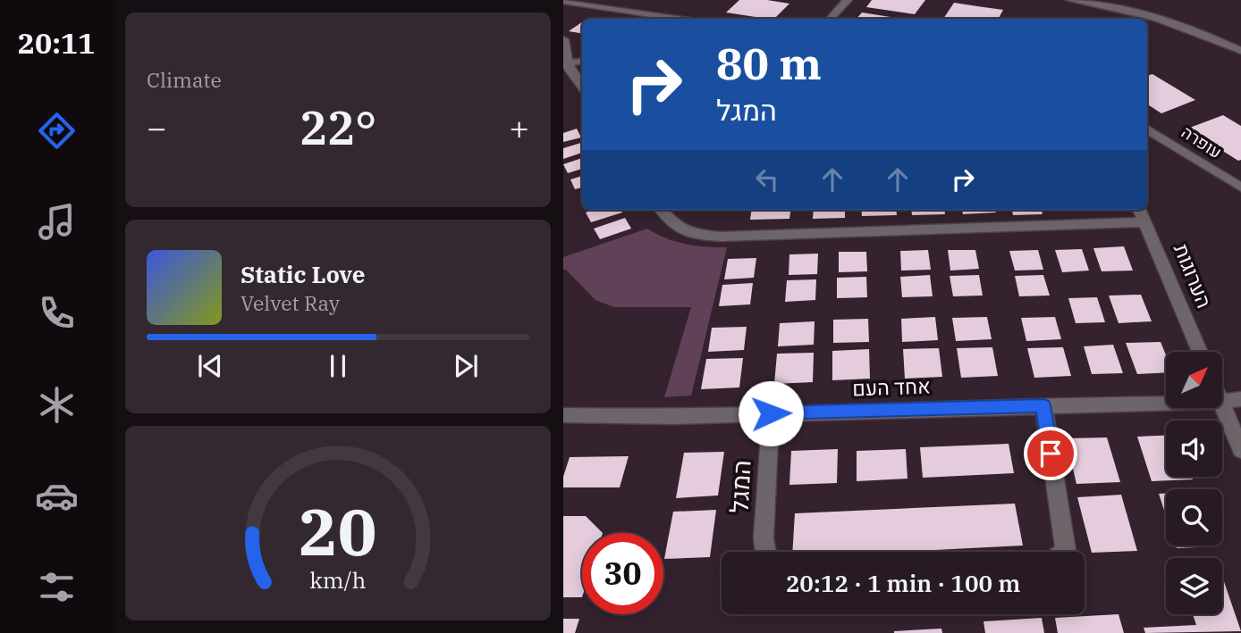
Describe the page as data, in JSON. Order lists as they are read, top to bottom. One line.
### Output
{"streets":{"street":["עופרה","הערוגות","אחד העם","המגל"]},"crossings":[["אחד העם","המגל"]],"north":"top right","page":{"tabs":"20:11","tile":"Climate","turn":["80 m","המגל"],"heat":["−","22°","+"],"song":["Static Love","Velvet Ray"],"limit":"30","trip":"20:12 · 1 min · 100 m","gauge":["20","km/h"]}}
